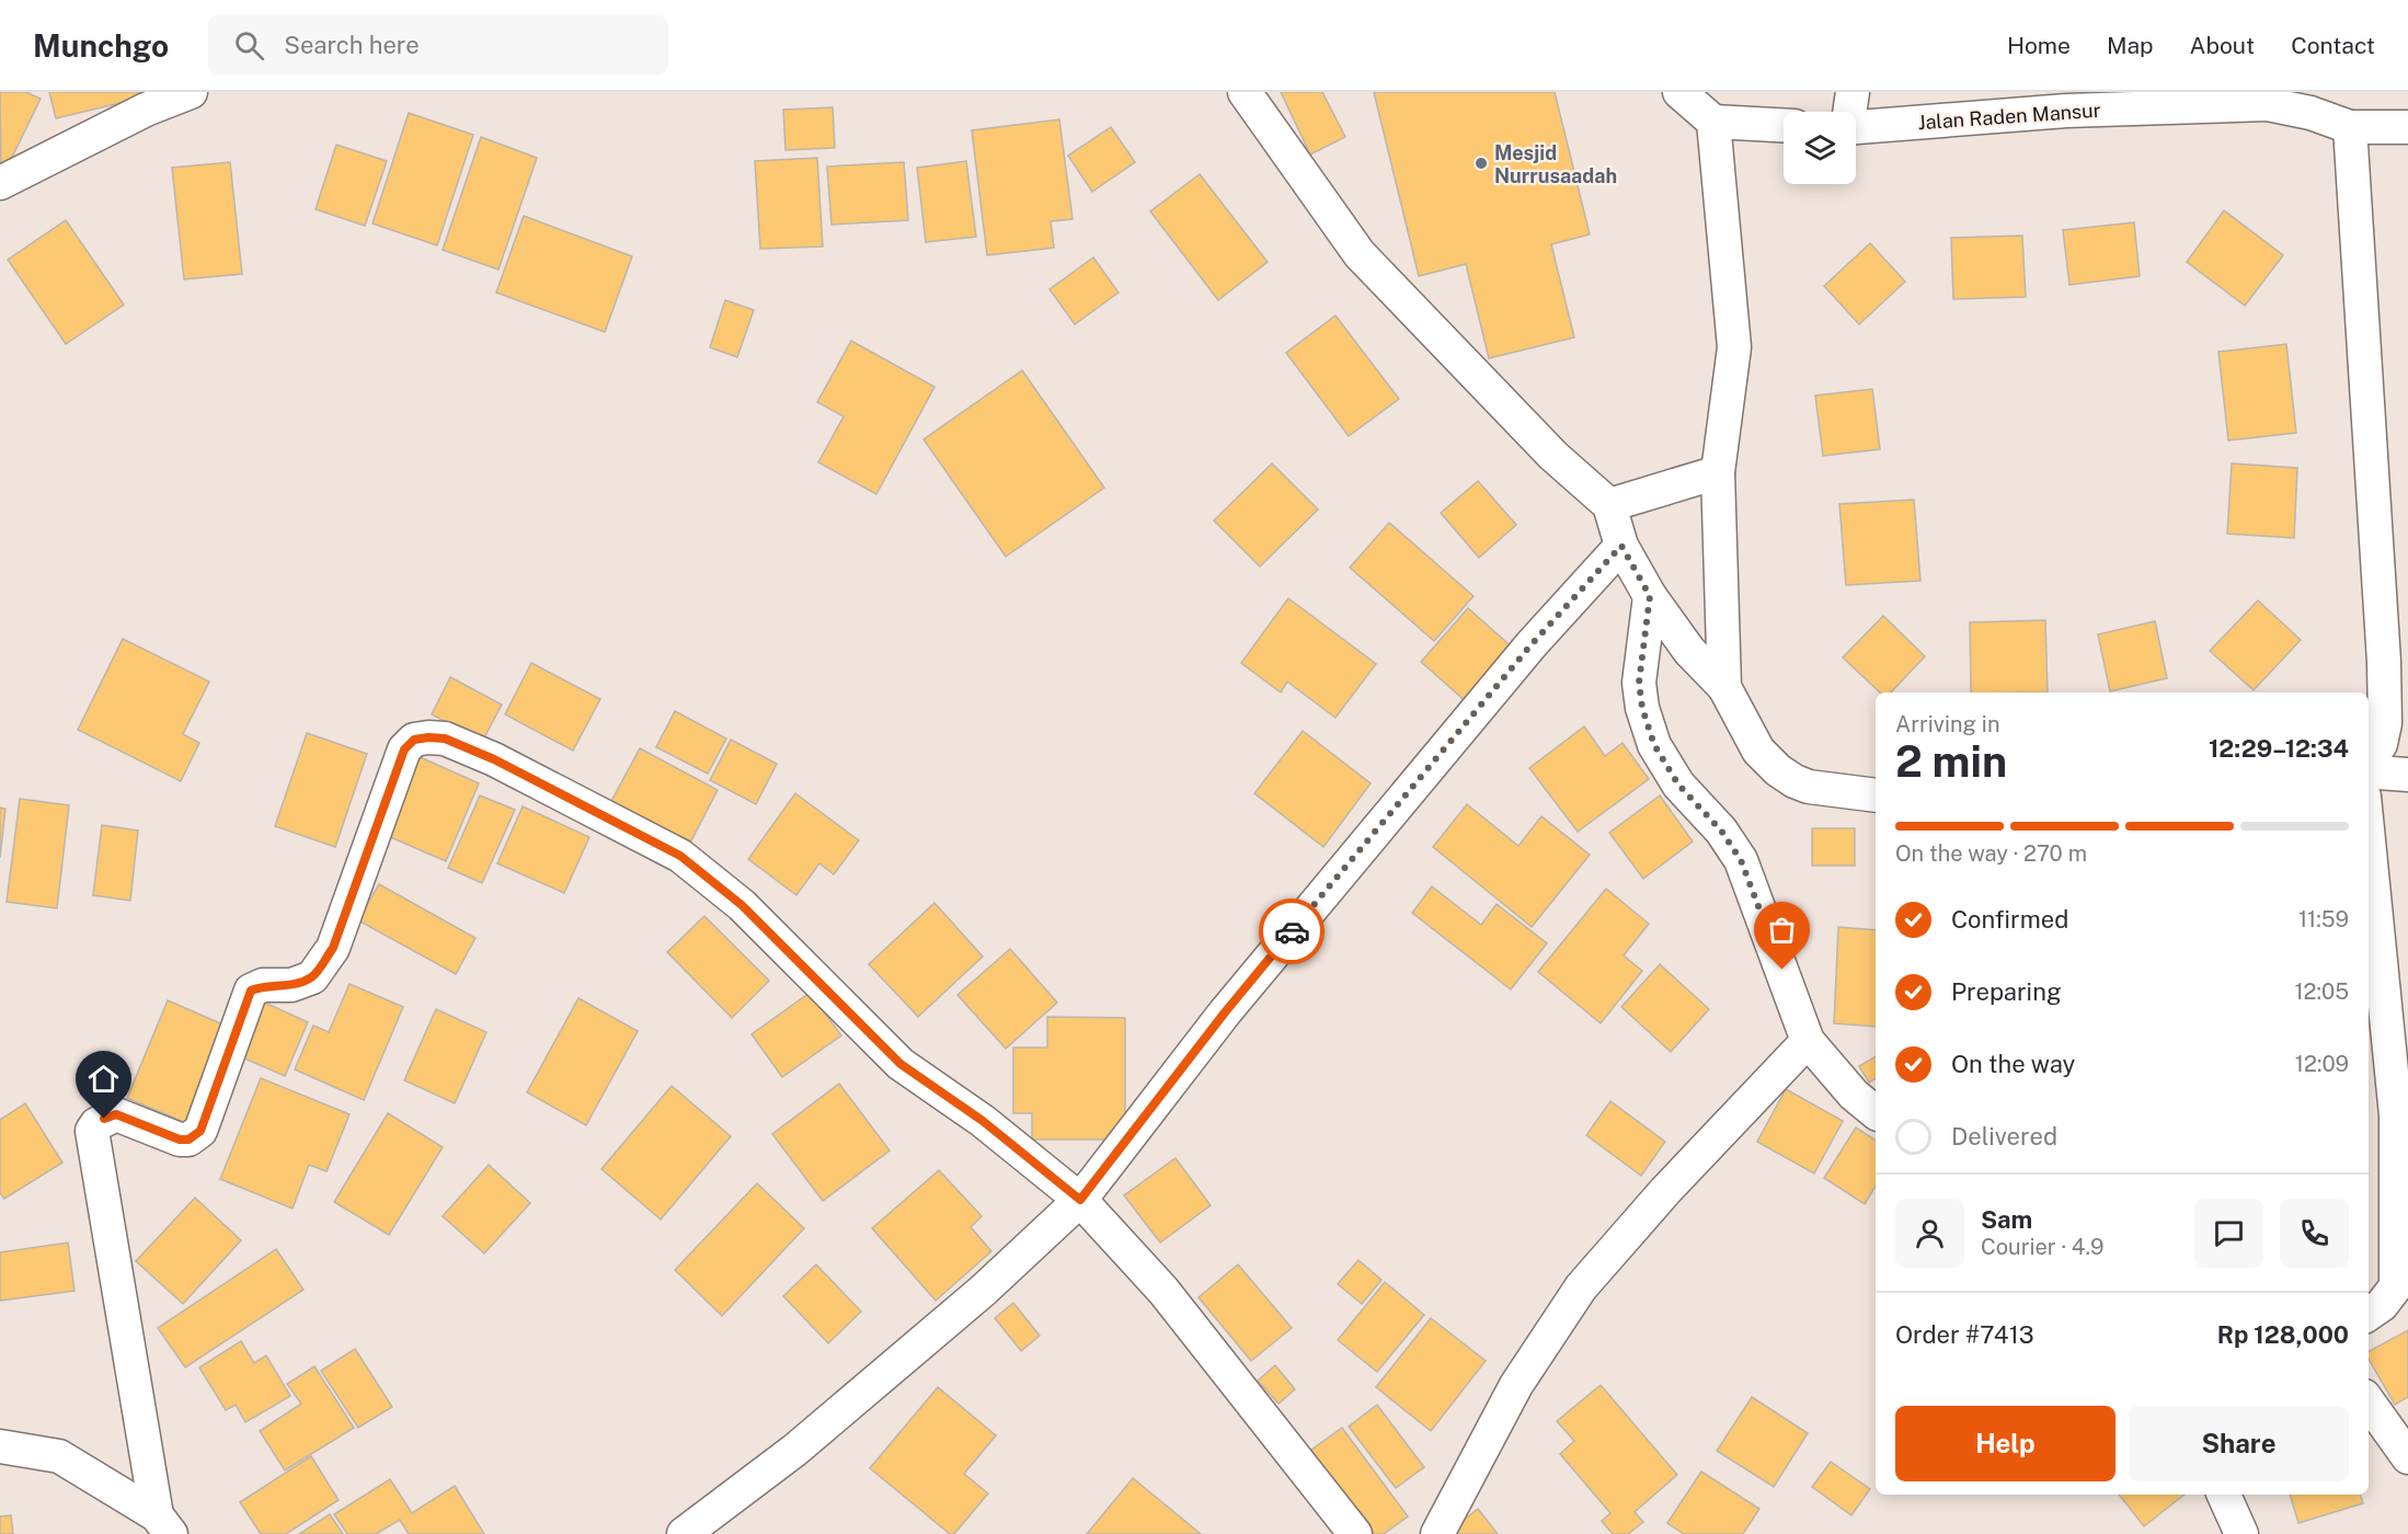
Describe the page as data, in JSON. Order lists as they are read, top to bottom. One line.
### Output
{"streets":{"street":["Jalan Raden Mansur"]},"places":["Mesjid Nurrusaadah"],"page":{"header":"Munchgo","search":"Search here","nav":["Home","Map","About","Contact"],"heading":["2 min","Arriving in","12:29–12:34"],"panel":["Sam","Courier · 4.9","Order #7413","Rp 128,000"],"bar":"On the way · 270 m","list":[["Confirmed","11:59"],["Preparing","12:05"],["On the way","12:09"],"Delivered"],"buttons":["Help","Share"]}}
